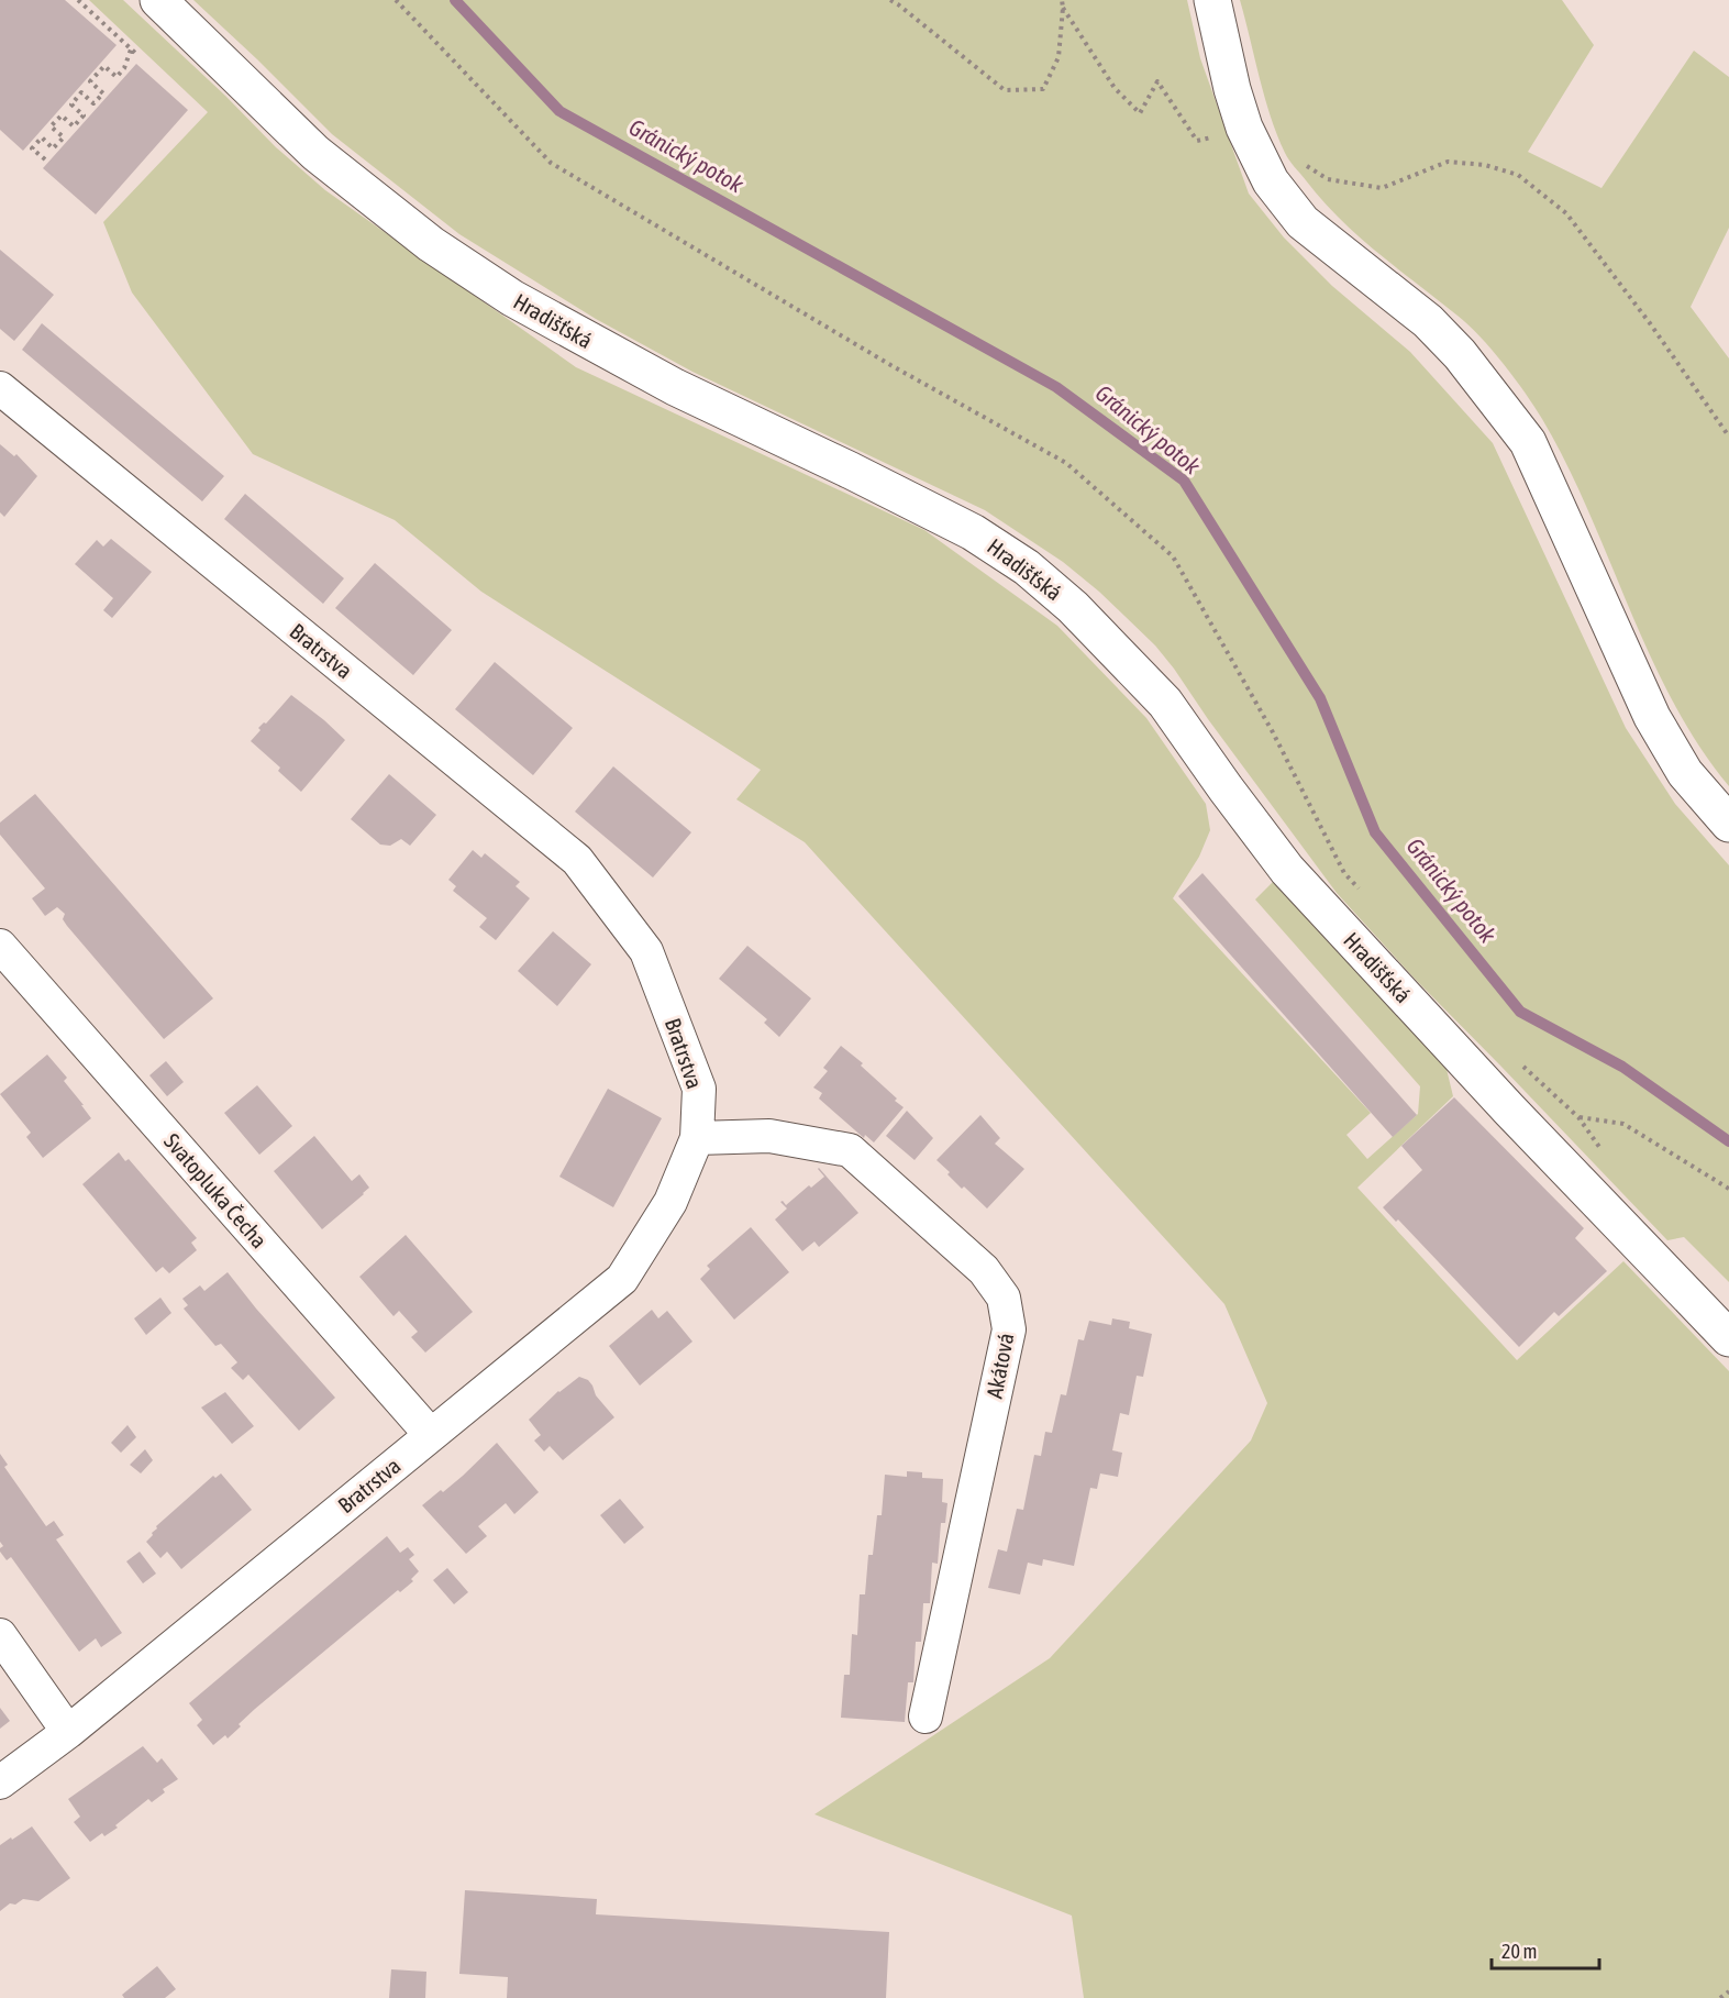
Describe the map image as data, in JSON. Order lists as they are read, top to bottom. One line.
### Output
{"streets":{"street":["Hradišťská","Bratrstva","Svatopluka Čecha","Akátová"]},"crossings":[["Bratrstva","Svatopluka Čecha"],["Bratrstva","Akátová"]],"water":["Gránický potok"],"scale_bar":"20 m"}
